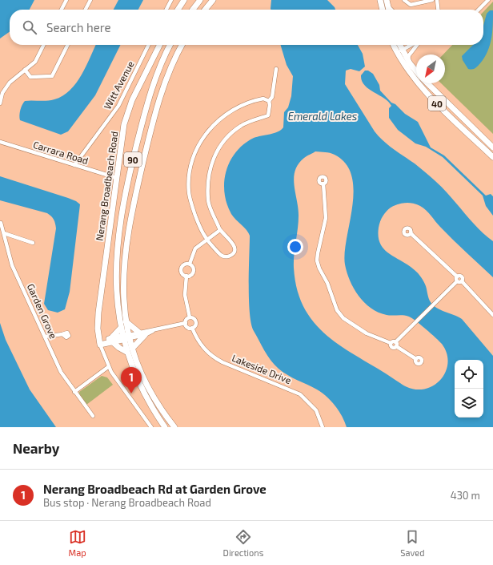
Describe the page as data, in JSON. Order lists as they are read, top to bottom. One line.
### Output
{"streets":{"main road":["40","90","Nerang Broadbeach Road"],"street":["Witt Avenue","Carrara Road","Garden Grove","Lakeside Drive"]},"crossings":[["Witt Avenue","Carrara Road"],["Carrara Road","Nerang Broadbeach Road"]],"water":["Emerald Lakes"],"north":"bottom left","page":{"search":"Search here","pins":"1","heading":"Nearby","list":[{"mark":"1","name":"Nerang Broadbeach Rd at Garden Grove","note":"Bus stop · Nerang Broadbeach Road","value":"430 m"}],"nav":["Map","Directions","Saved"]}}
